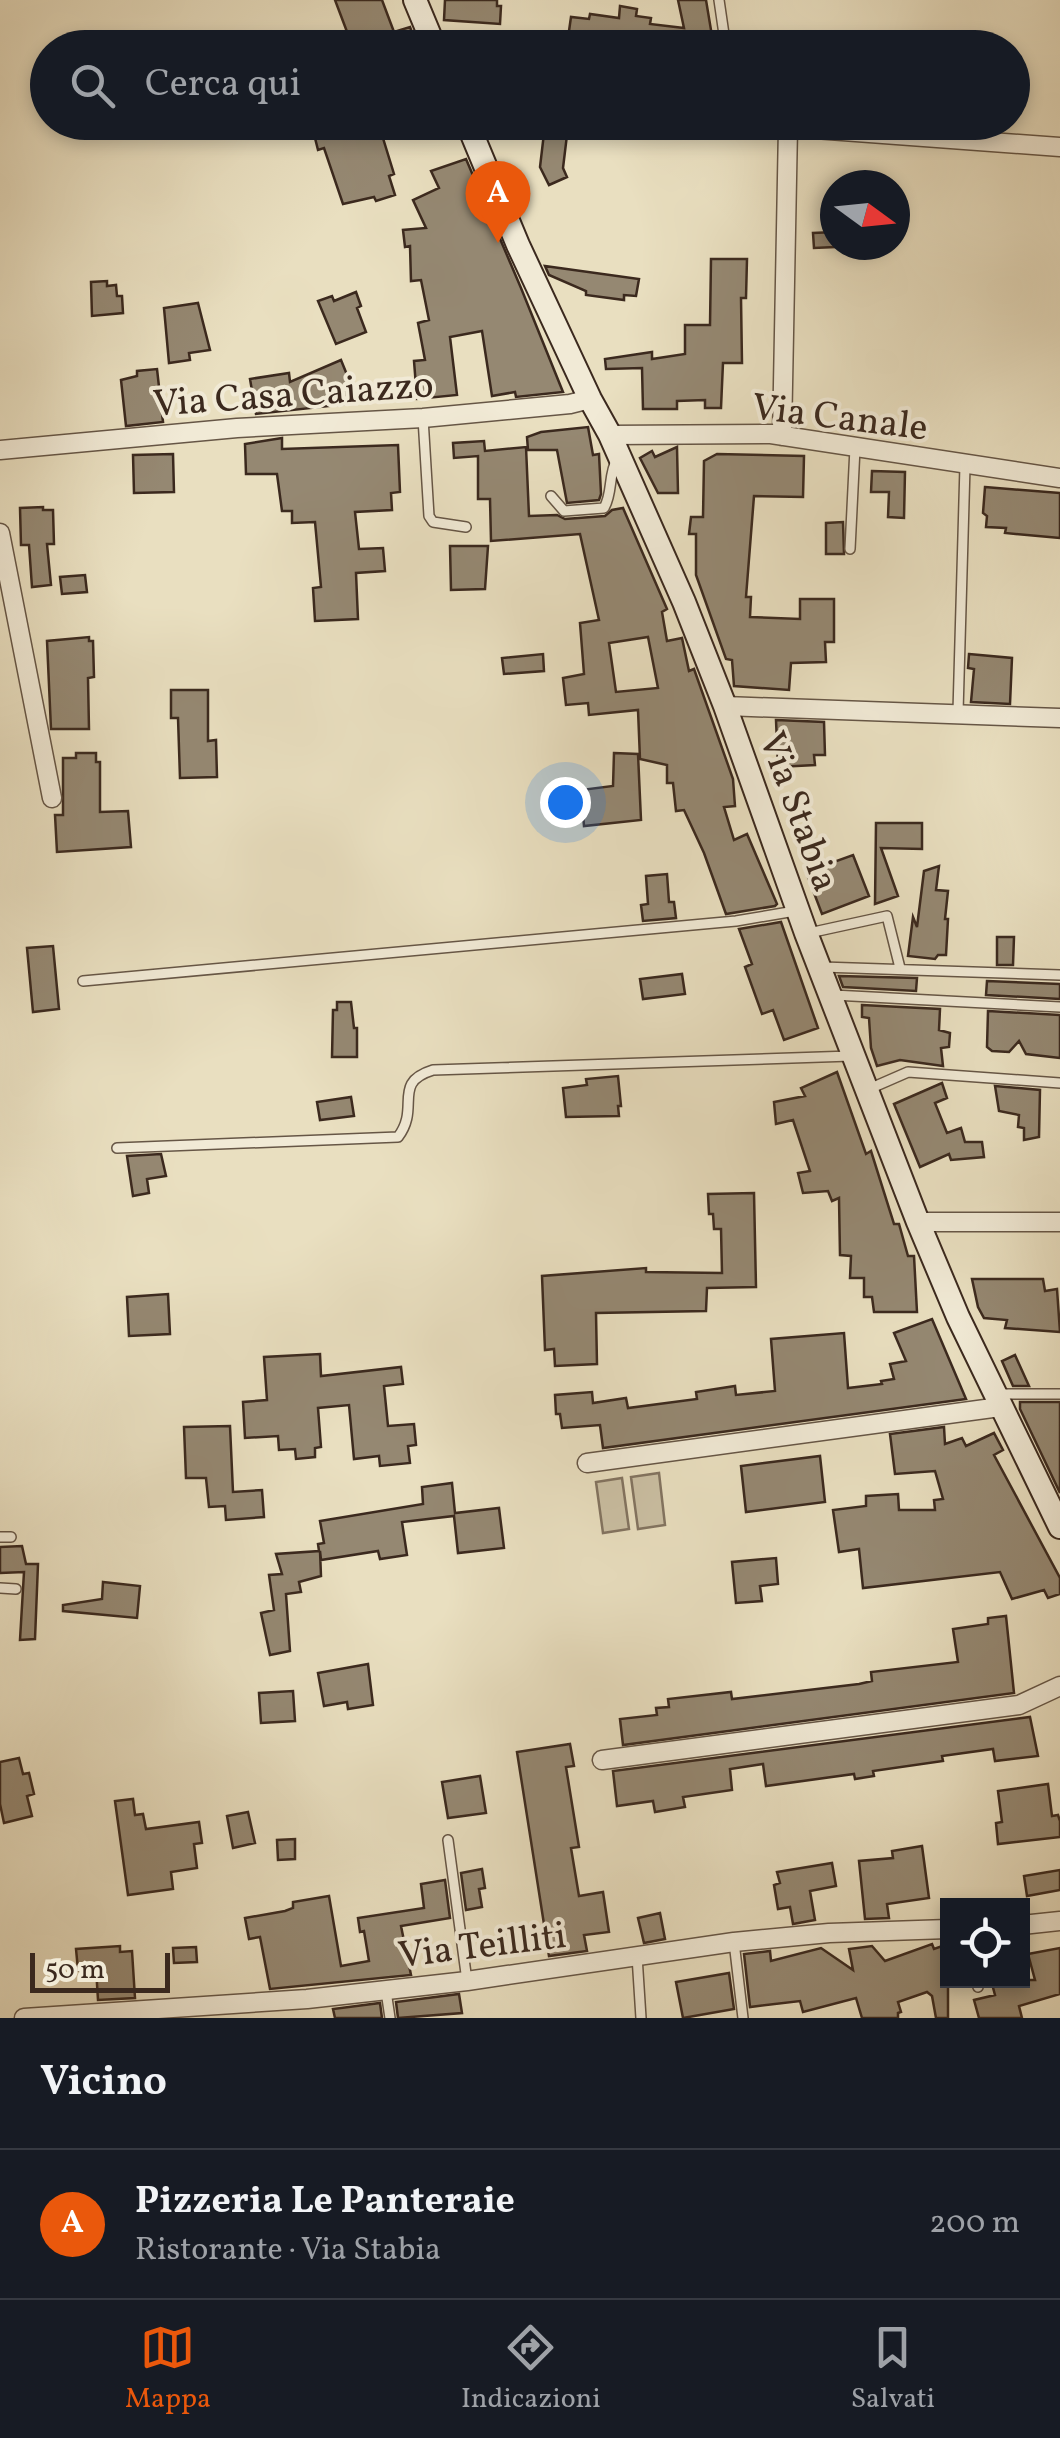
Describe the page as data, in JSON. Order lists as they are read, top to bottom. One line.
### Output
{"streets":{"main road":["Via Stabia"],"street":["Via Casa Caiazzo","Via Canale","Via Teilliti"]},"crossings":[["Via Casa Caiazzo","Via Stabia"],["Via Canale","Via Stabia"]],"scale_bar":"50 m","north":"right","page":{"search":"Cerca qui","pins":"A","scale":"50 m","heading":"Vicino","list":[{"mark":"A","name":"Pizzeria Le Panteraie","note":"Ristorante · Via Stabia","value":"200 m"}],"nav":["Mappa","Indicazioni","Salvati"]}}
